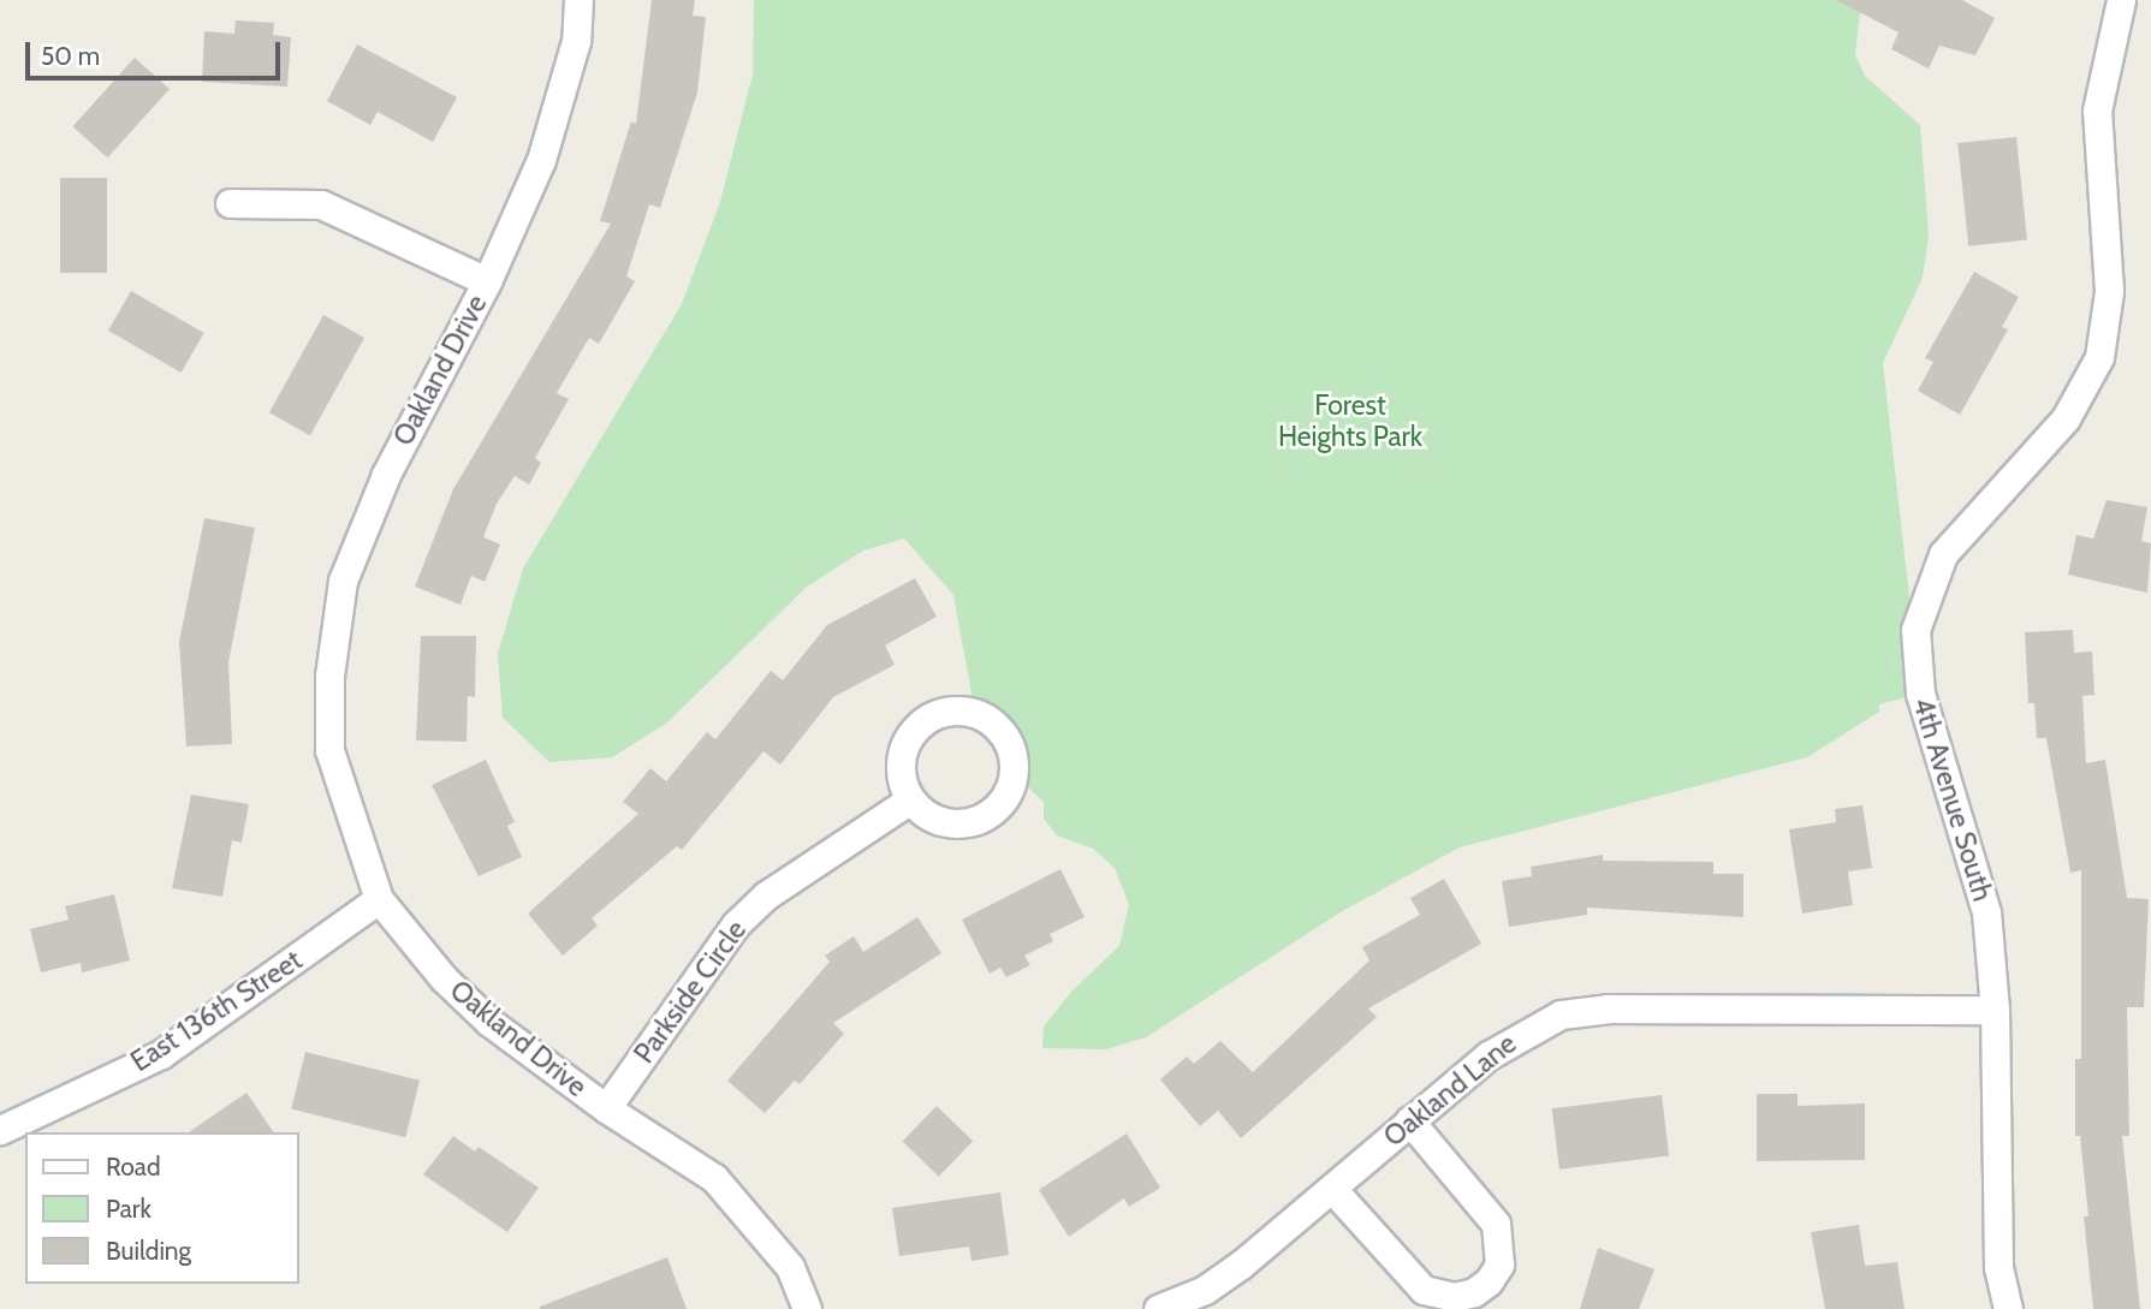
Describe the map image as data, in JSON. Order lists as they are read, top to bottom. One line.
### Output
{"streets":{"street":["Oakland Drive","4th Avenue South","Parkside Circle","East 136th Street","Oakland Lane"]},"crossings":[["Oakland Drive","Parkside Circle"],["Oakland Drive","East 136th Street"],["4th Avenue South","Oakland Lane"]],"parks":["Forest Heights Park"],"legend":["Road","Park","Building"],"scale_bar":"50 m"}
